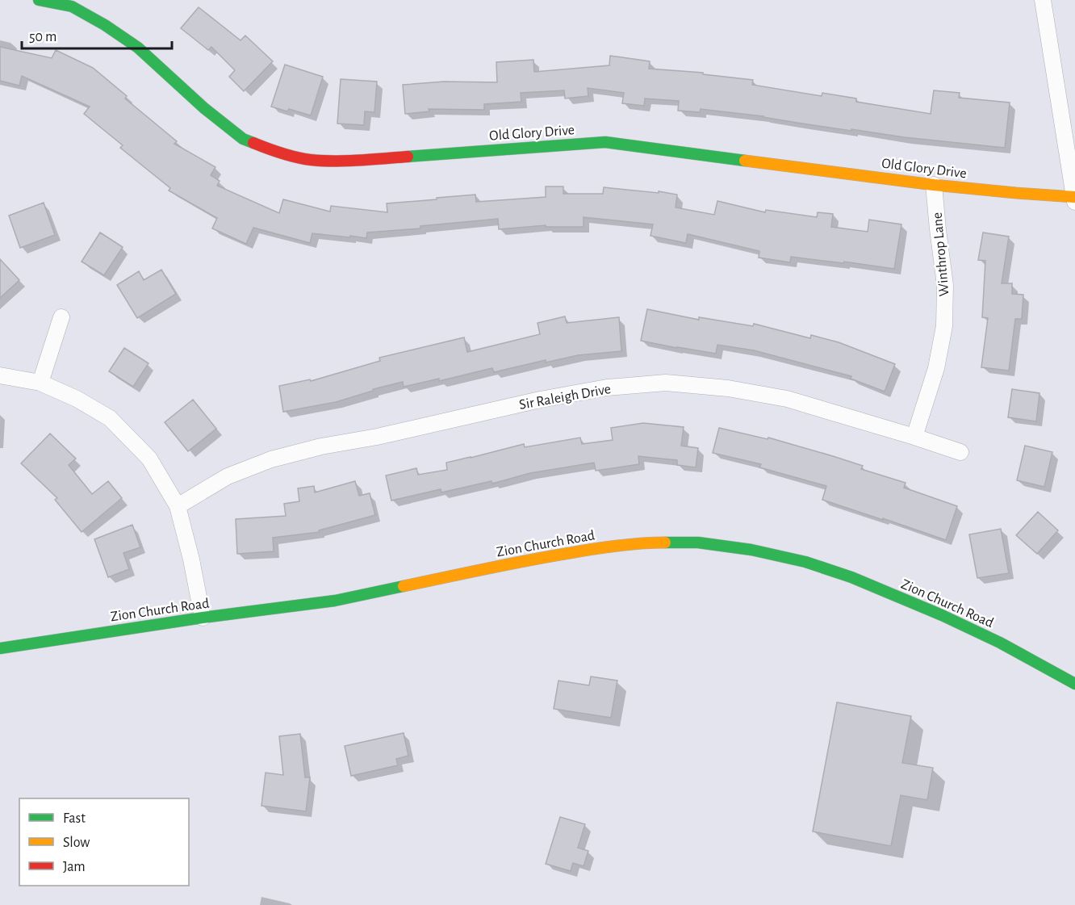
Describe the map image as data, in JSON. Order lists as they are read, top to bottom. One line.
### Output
{"streets":{"street":["Old Glory Drive","Winthrop Lane","Sir Raleigh Drive","Zion Church Road"]},"crossings":[["Old Glory Drive","Winthrop Lane"],["Winthrop Lane","Sir Raleigh Drive"]],"legend":["Fast","Slow","Jam"],"scale_bar":"50 m"}
